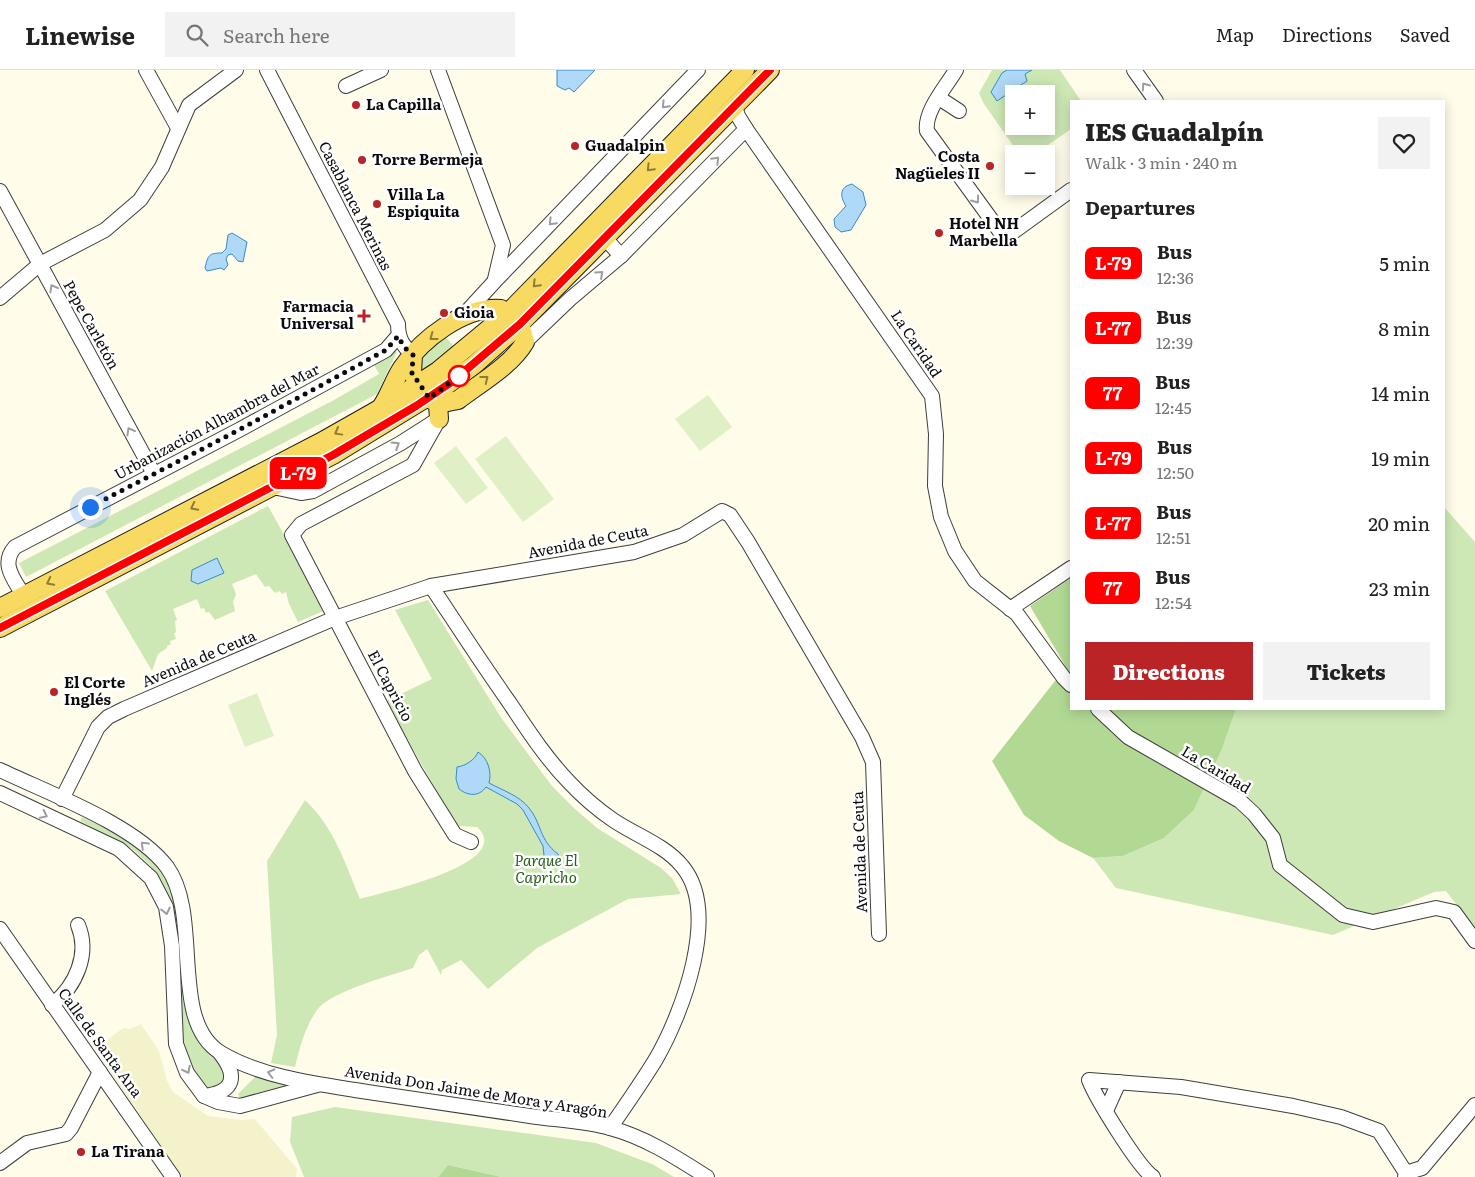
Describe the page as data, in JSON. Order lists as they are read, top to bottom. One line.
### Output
{"streets":{"street":["Casablanca Merinas","Pepe Carletón","La Caridad","Urbanización Alhambra del Mar","Avenida de Ceuta","El Capricio","Calle de Santa Ana","Avenida Don Jaime de Mora y Aragón"]},"crossings":[["Casablanca Merinas","Urbanización Alhambra del Mar"],["Pepe Carletón","Urbanización Alhambra del Mar"],["Avenida de Ceuta","El Capricio"],["Avenida de Ceuta","Avenida Don Jaime de Mora y Aragón"]],"one_way":["Pepe Carletón","Avenida Don Jaime de Mora y Aragón"],"parks":["Parque El Capricho"],"places":{"other":["La Capilla","Guadalpin","Torre Bermeja","Costa Nagüeles II","Villa La Espiquita","Hotel NH Marbella","Gioia","El Corte Inglés","La Tirana"],"health":["Farmacia Universal"]},"lines":["bus line L-79"],"page":{"header":"Linewise","search":"Search here","nav":["Map","Directions","Saved"],"on_map":"L-79","map_buttons":["+","−"],"heading":[["IES Guadalpín","Walk · 3 min · 240 m"],"Departures"],"list":[{"mark":"L-79","name":"Bus","note":"12:36","value":"5 min"},{"mark":"L-77","name":"Bus","note":"12:39","value":"8 min"},{"mark":"77","name":"Bus","note":"12:45","value":"14 min"},{"mark":"L-79","name":"Bus","note":"12:50","value":"19 min"},{"mark":"L-77","name":"Bus","note":"12:51","value":"20 min"},{"mark":"77","name":"Bus","note":"12:54","value":"23 min"}],"buttons":["Directions","Tickets"]}}
